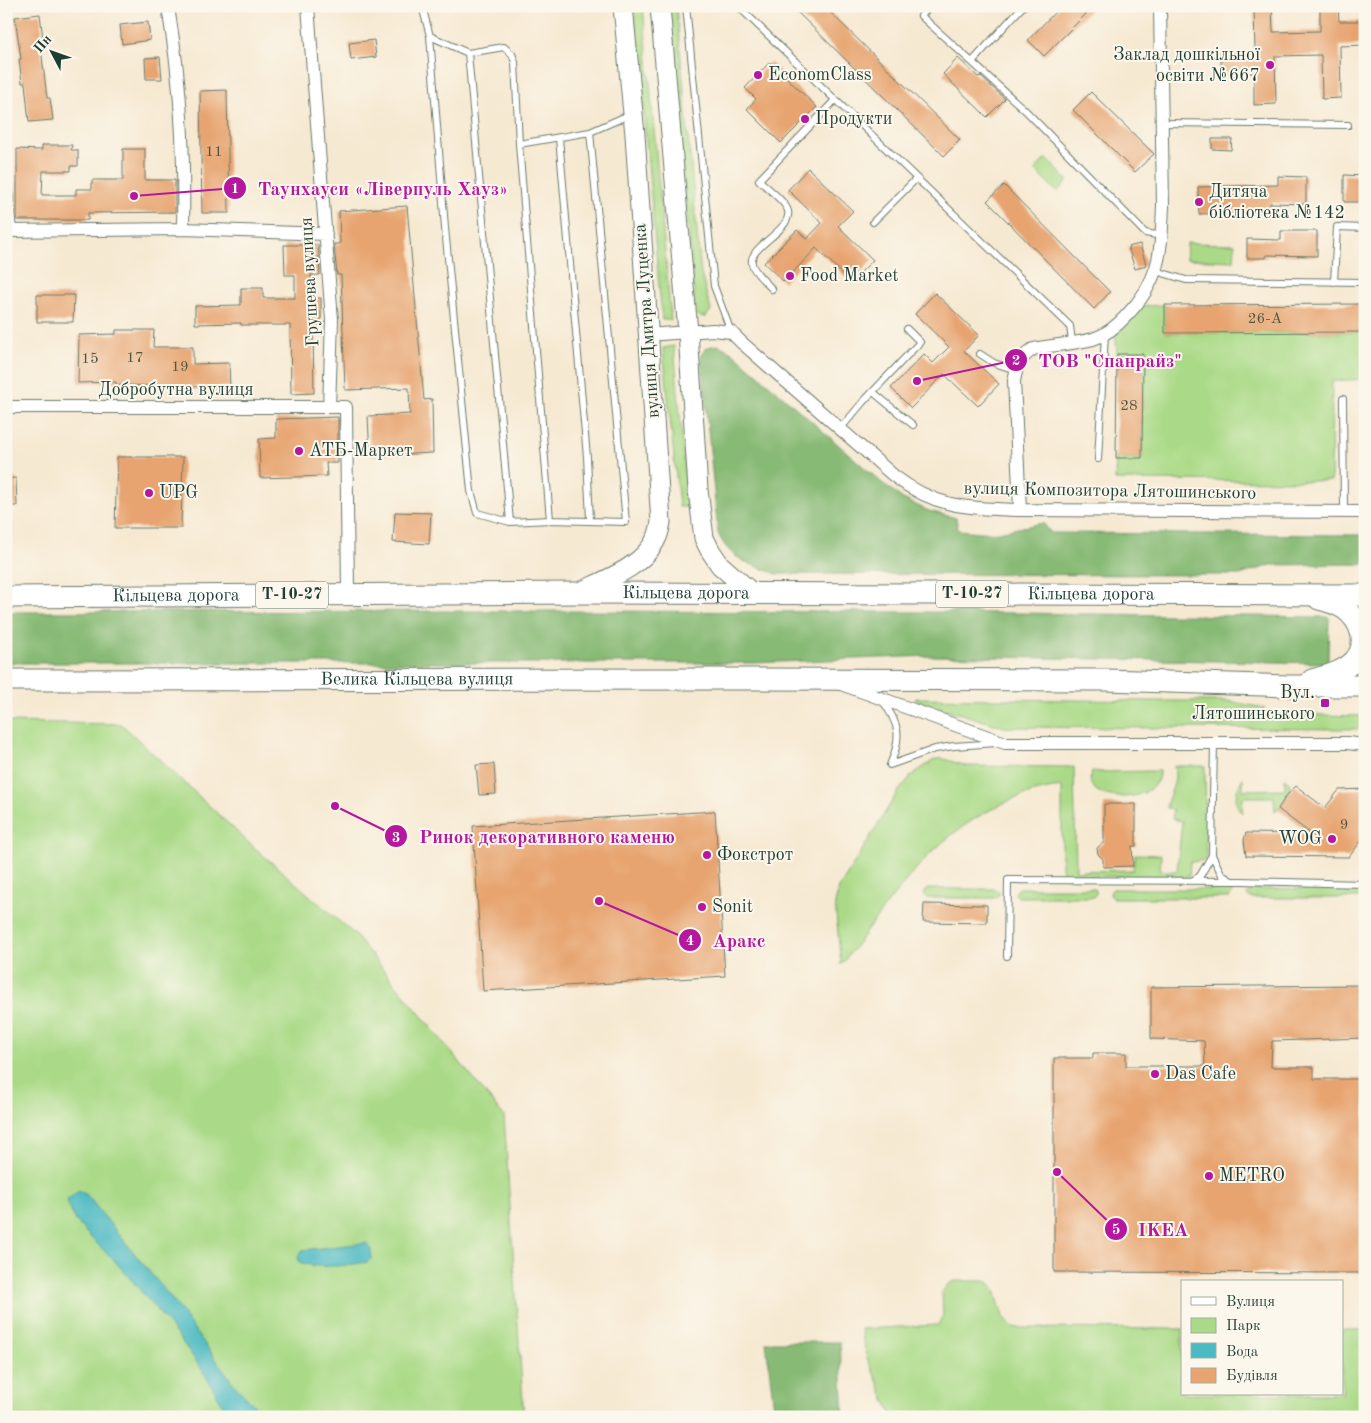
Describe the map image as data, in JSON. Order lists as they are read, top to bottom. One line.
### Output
{"streets":{"highway":["Кільцева дорога","Т-10-27","Велика Кільцева вулиця"],"main road":["вулиця Дмитра Луценка"],"street":["Грушева вулиця","Добробутна вулиця","вулиця Композитора Лятошинського"]},"crossings":[["Грушева вулиця","Добробутна вулиця"],["вулиця Дмитра Луценка","Кільцева дорога"],["Добробутна вулиця","Кільцева дорога"]],"places":{"other":["Заклад дошкільної освіти №667","EconomClass","Продукти","Таунхауси «Ліверпуль Хауз»","Дитяча бібліотека №142","Food Market","ТОВ \"Спанрайз\"","АТБ-Маркет","UPG","Ринок декоративного каменю","WOG","Фокстрот","Аракс","Sonit","Das Cafe","IKEA","METRO"],"transit":["Вул. Лятошинського"]},"house_numbers":["11","26-А","17","15","19","28","9"],"legend":["Вулиця","Парк","Вода","Будівля"],"north":"top left"}
